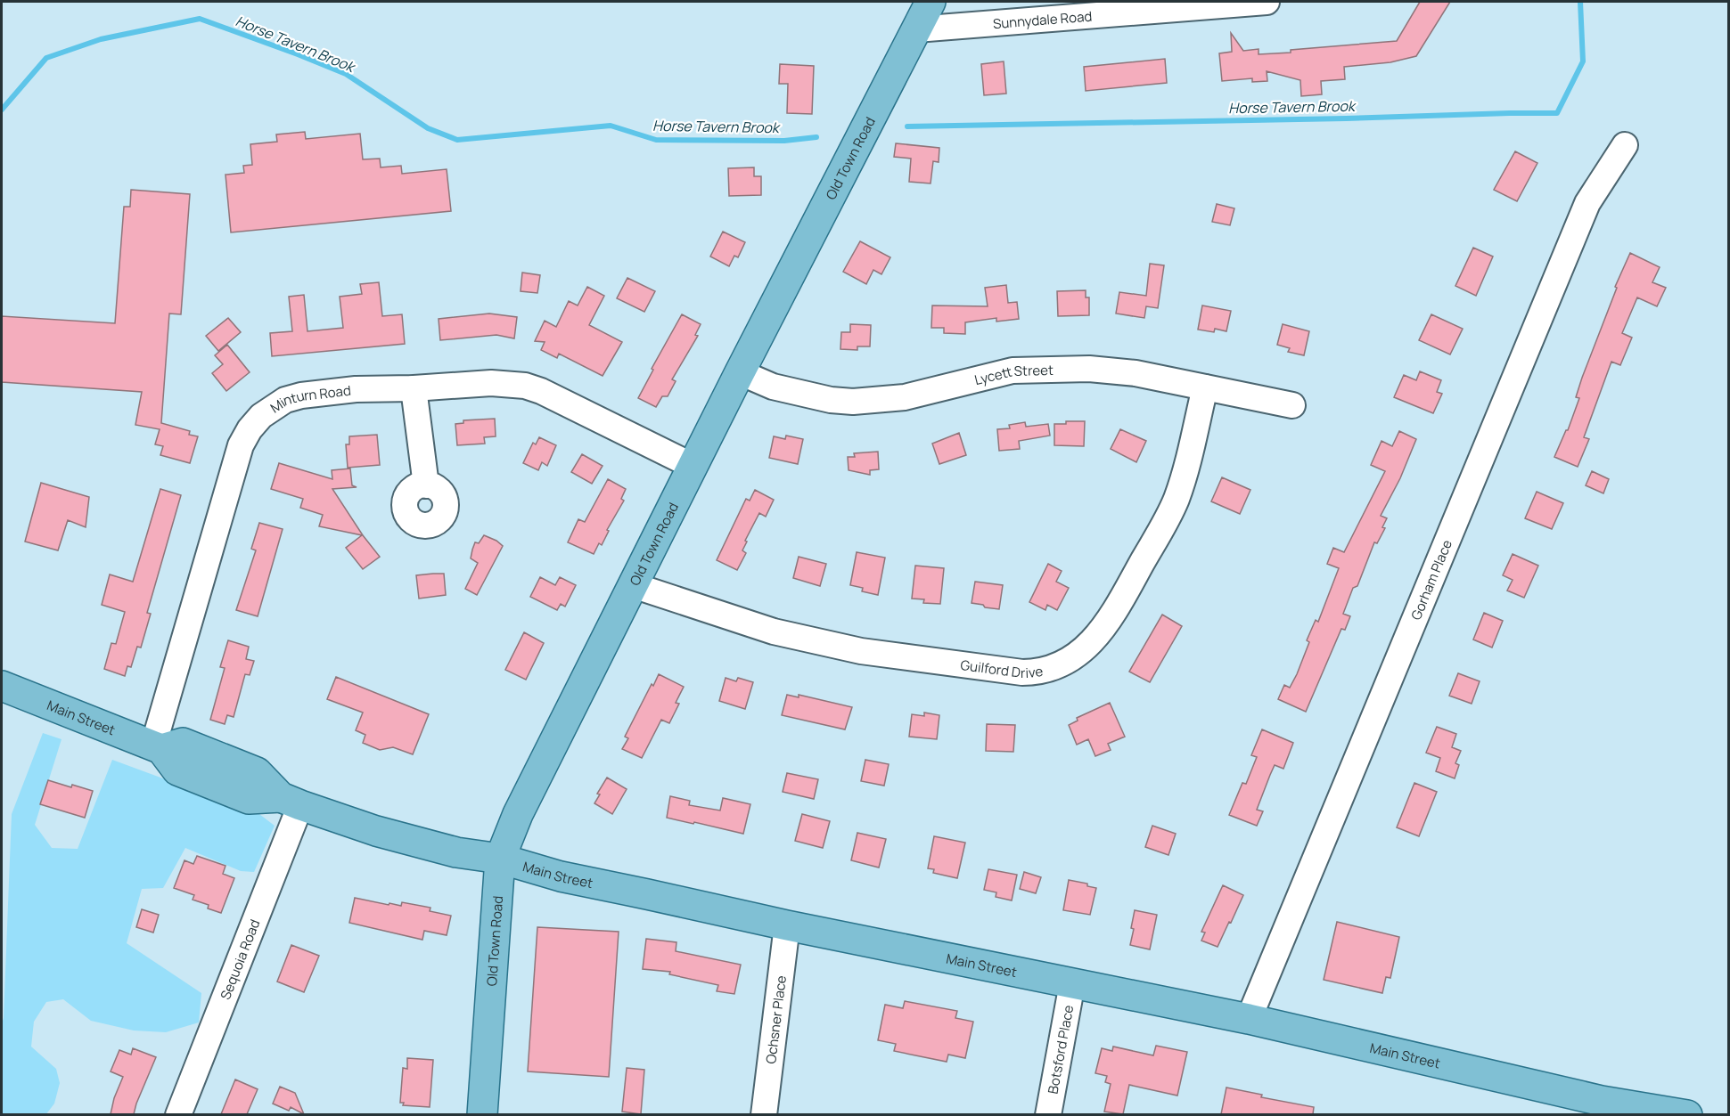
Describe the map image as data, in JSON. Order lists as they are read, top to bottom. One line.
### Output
{"streets":{"main road":["Old Town Road","Main Street"],"street":["Sunnydale Road","Lycett Street","Minturn Road","Gorham Place","Guilford Drive","Sequoia Road","Ochsner Place","Botsford Place"]},"crossings":[["Sunnydale Road","Old Town Road"],["Old Town Road","Lycett Street"],["Old Town Road","Minturn Road"],["Old Town Road","Guilford Drive"],["Old Town Road","Main Street"],["Lycett Street","Guilford Drive"],["Minturn Road","Main Street"],["Gorham Place","Main Street"],["Main Street","Sequoia Road"],["Main Street","Ochsner Place"],["Main Street","Botsford Place"]],"water":["Horse Tavern Brook"]}
